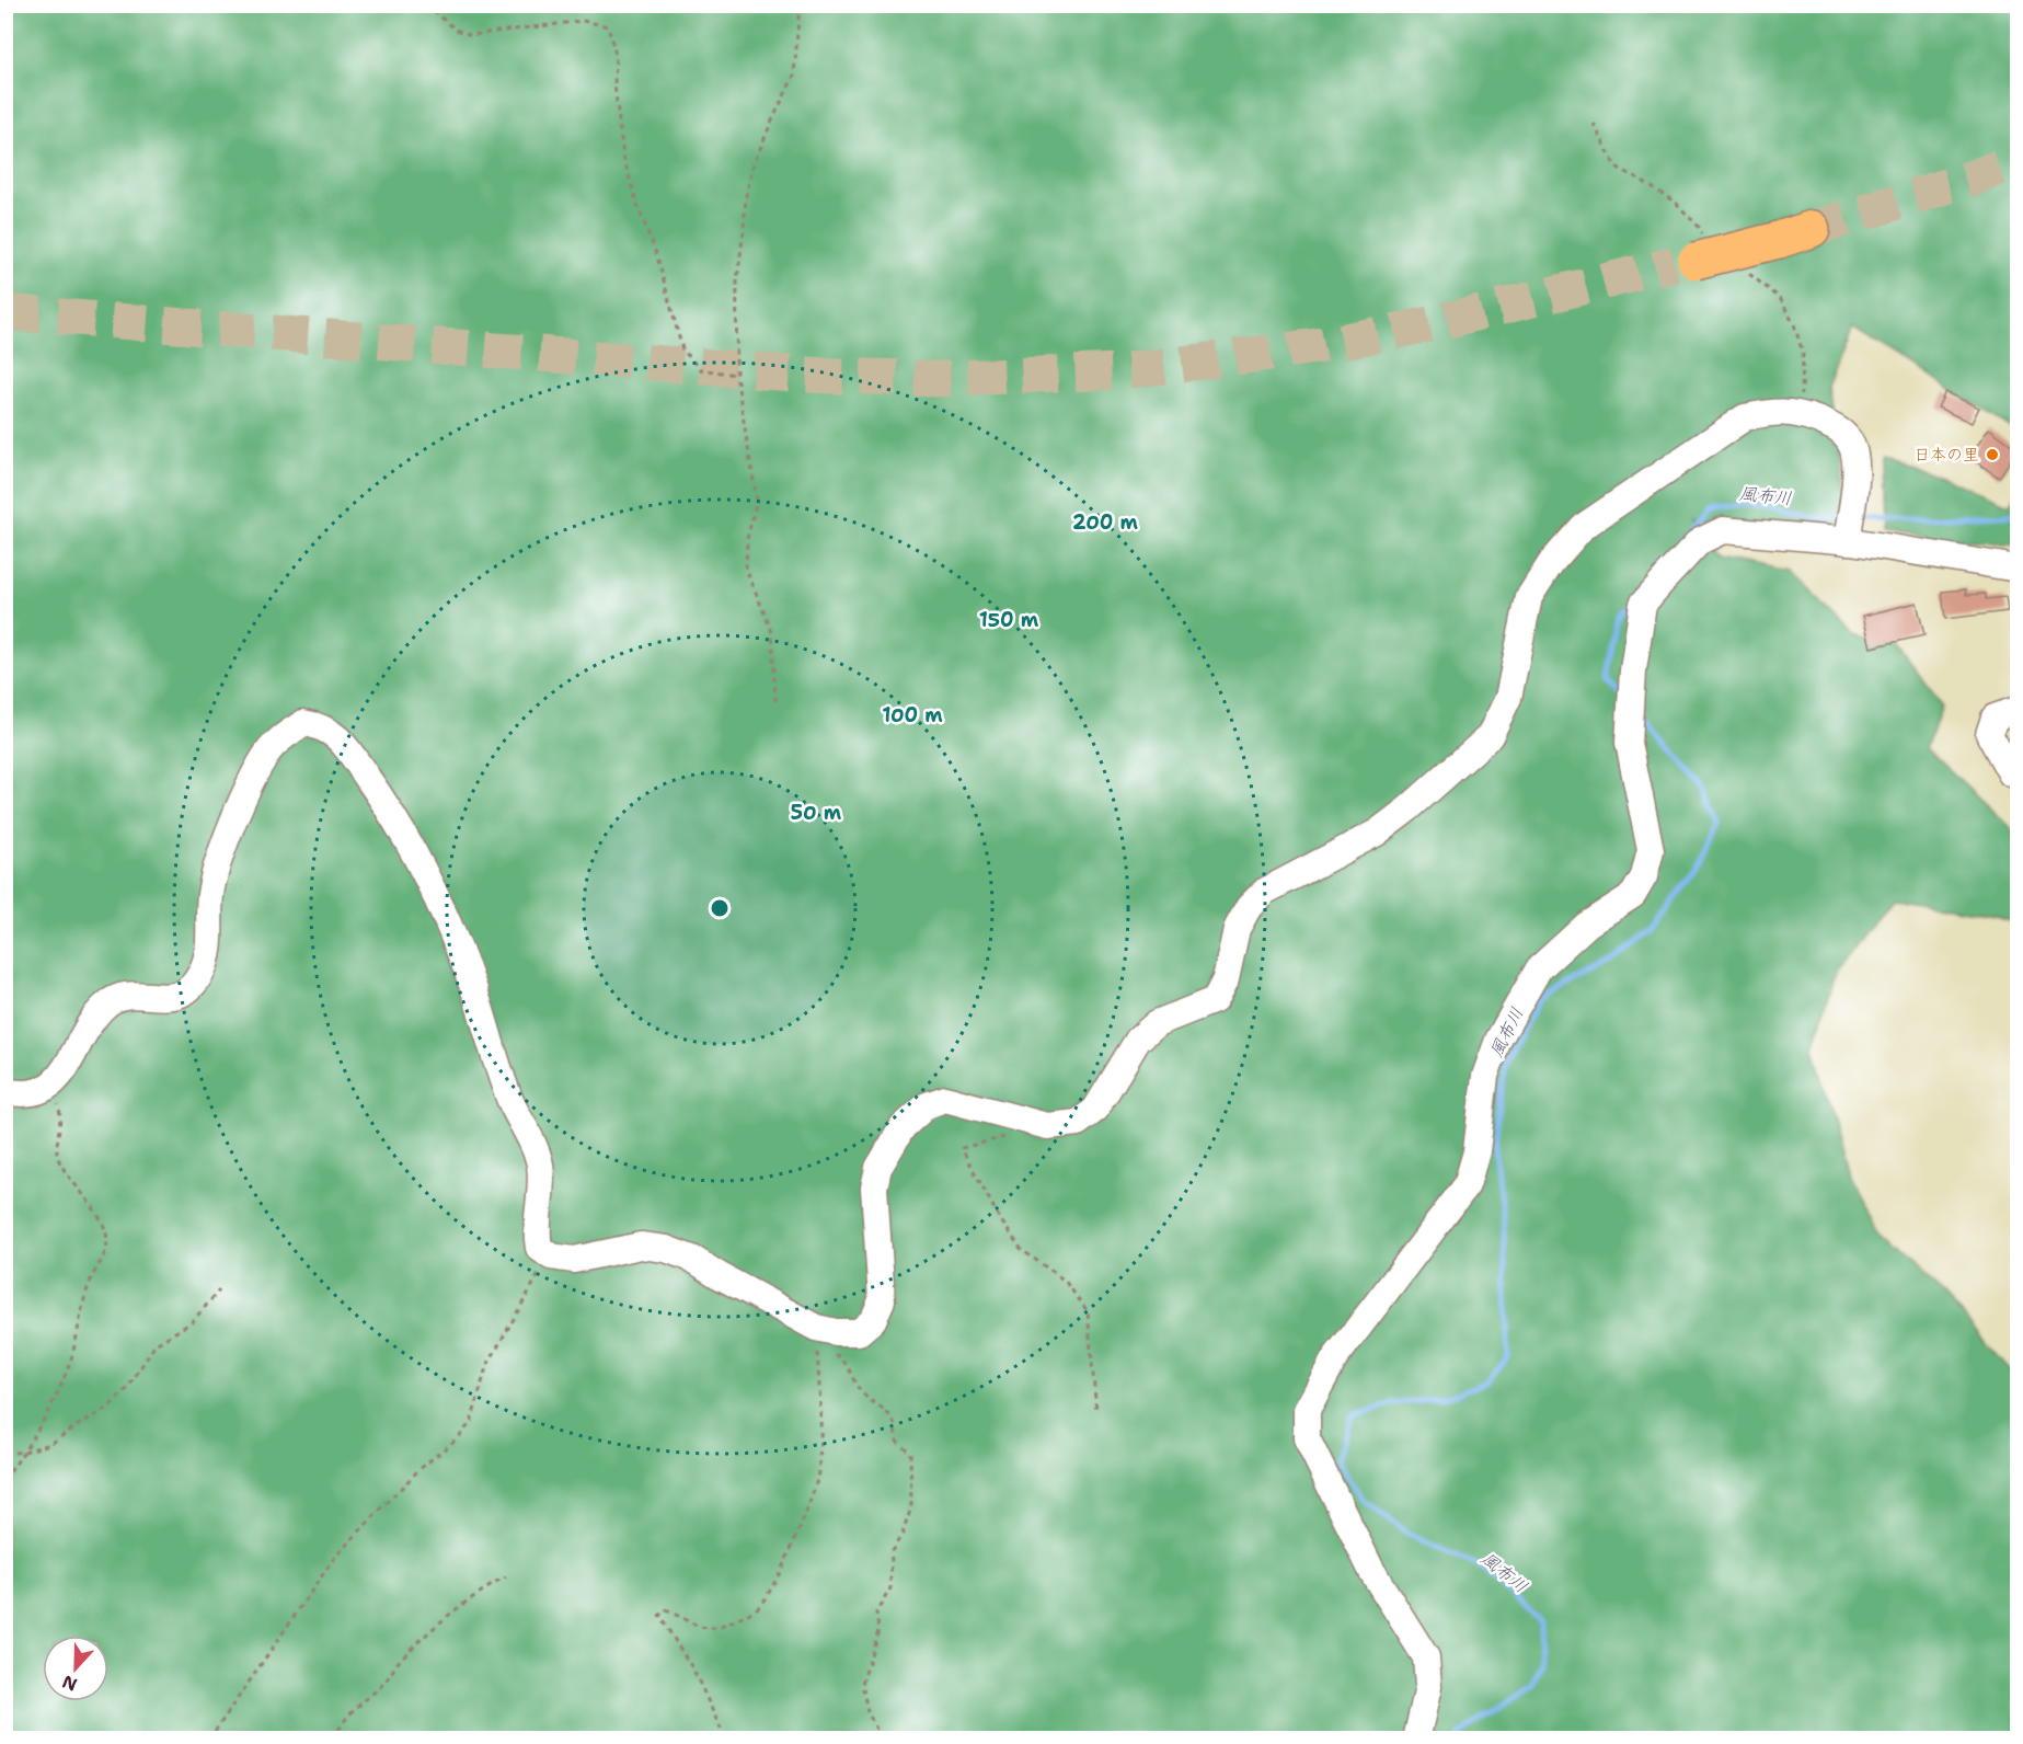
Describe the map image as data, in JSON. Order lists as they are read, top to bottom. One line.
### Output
{"water":["風布川"],"places":["日本の里"],"north":"bottom","rings":["200 m","150 m","100 m","50 m"]}
